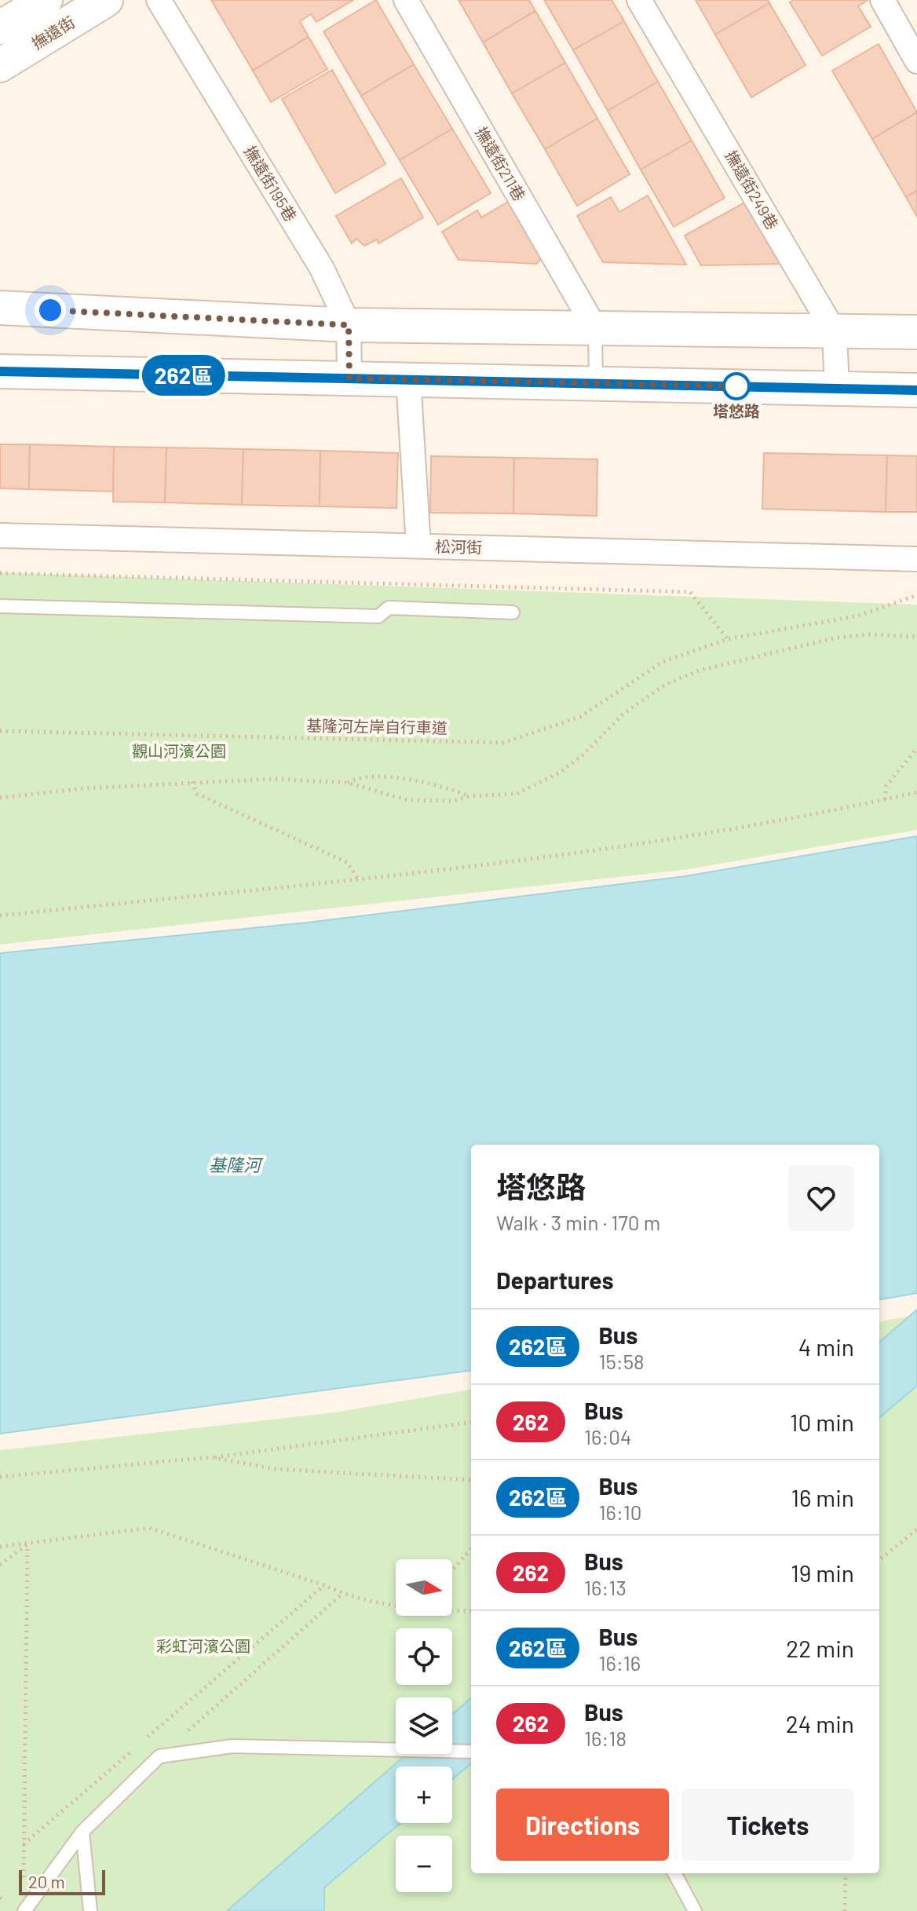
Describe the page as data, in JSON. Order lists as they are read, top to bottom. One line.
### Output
{"streets":{"main road":["撫遠街"],"street":["撫遠街211巷","撫遠街195巷","撫遠街249巷","松河街"],"path":["基隆河左岸自行車道"]},"water":["基隆河"],"parks":["觀山河濱公園","彩虹河濱公園"],"places":["塔悠路"],"lines":["bus line 262區"],"scale_bar":"20 m","north":"right","page":{"on_map":"262區","heading":[["塔悠路","Walk · 3 min · 170 m"],"Departures"],"list":[{"mark":"262區","name":"Bus","note":"15:58","value":"4 min"},{"mark":"262","name":"Bus","note":"16:04","value":"10 min"},{"mark":"262區","name":"Bus","note":"16:10","value":"16 min"},{"mark":"262","name":"Bus","note":"16:13","value":"19 min"},{"mark":"262區","name":"Bus","note":"16:16","value":"22 min"},{"mark":"262","name":"Bus","note":"16:18","value":"24 min"}],"map_buttons":["+","−"],"buttons":["Directions","Tickets"],"scale":"20 m"}}
